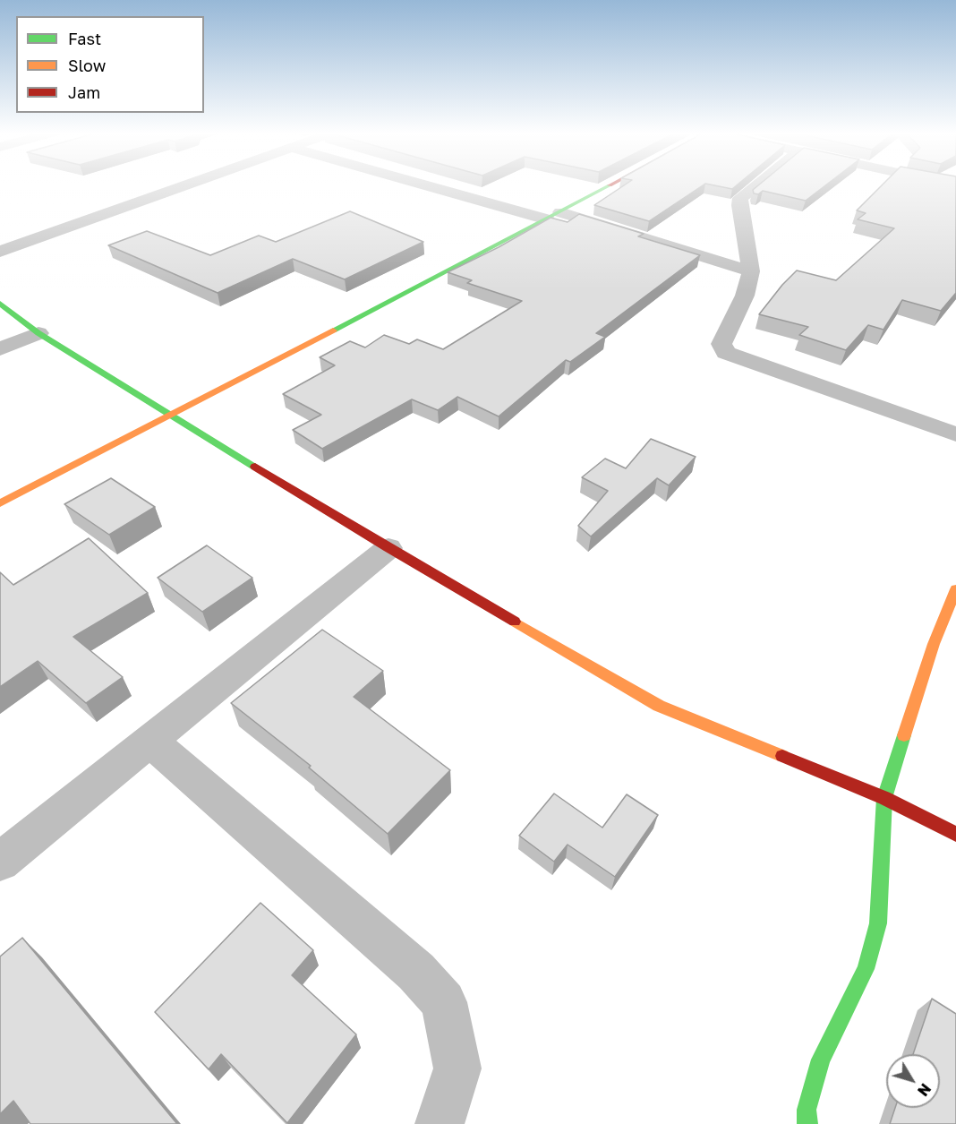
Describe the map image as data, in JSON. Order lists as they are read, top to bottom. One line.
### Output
{"legend":["Fast","Slow","Jam"],"north":"bottom right"}
